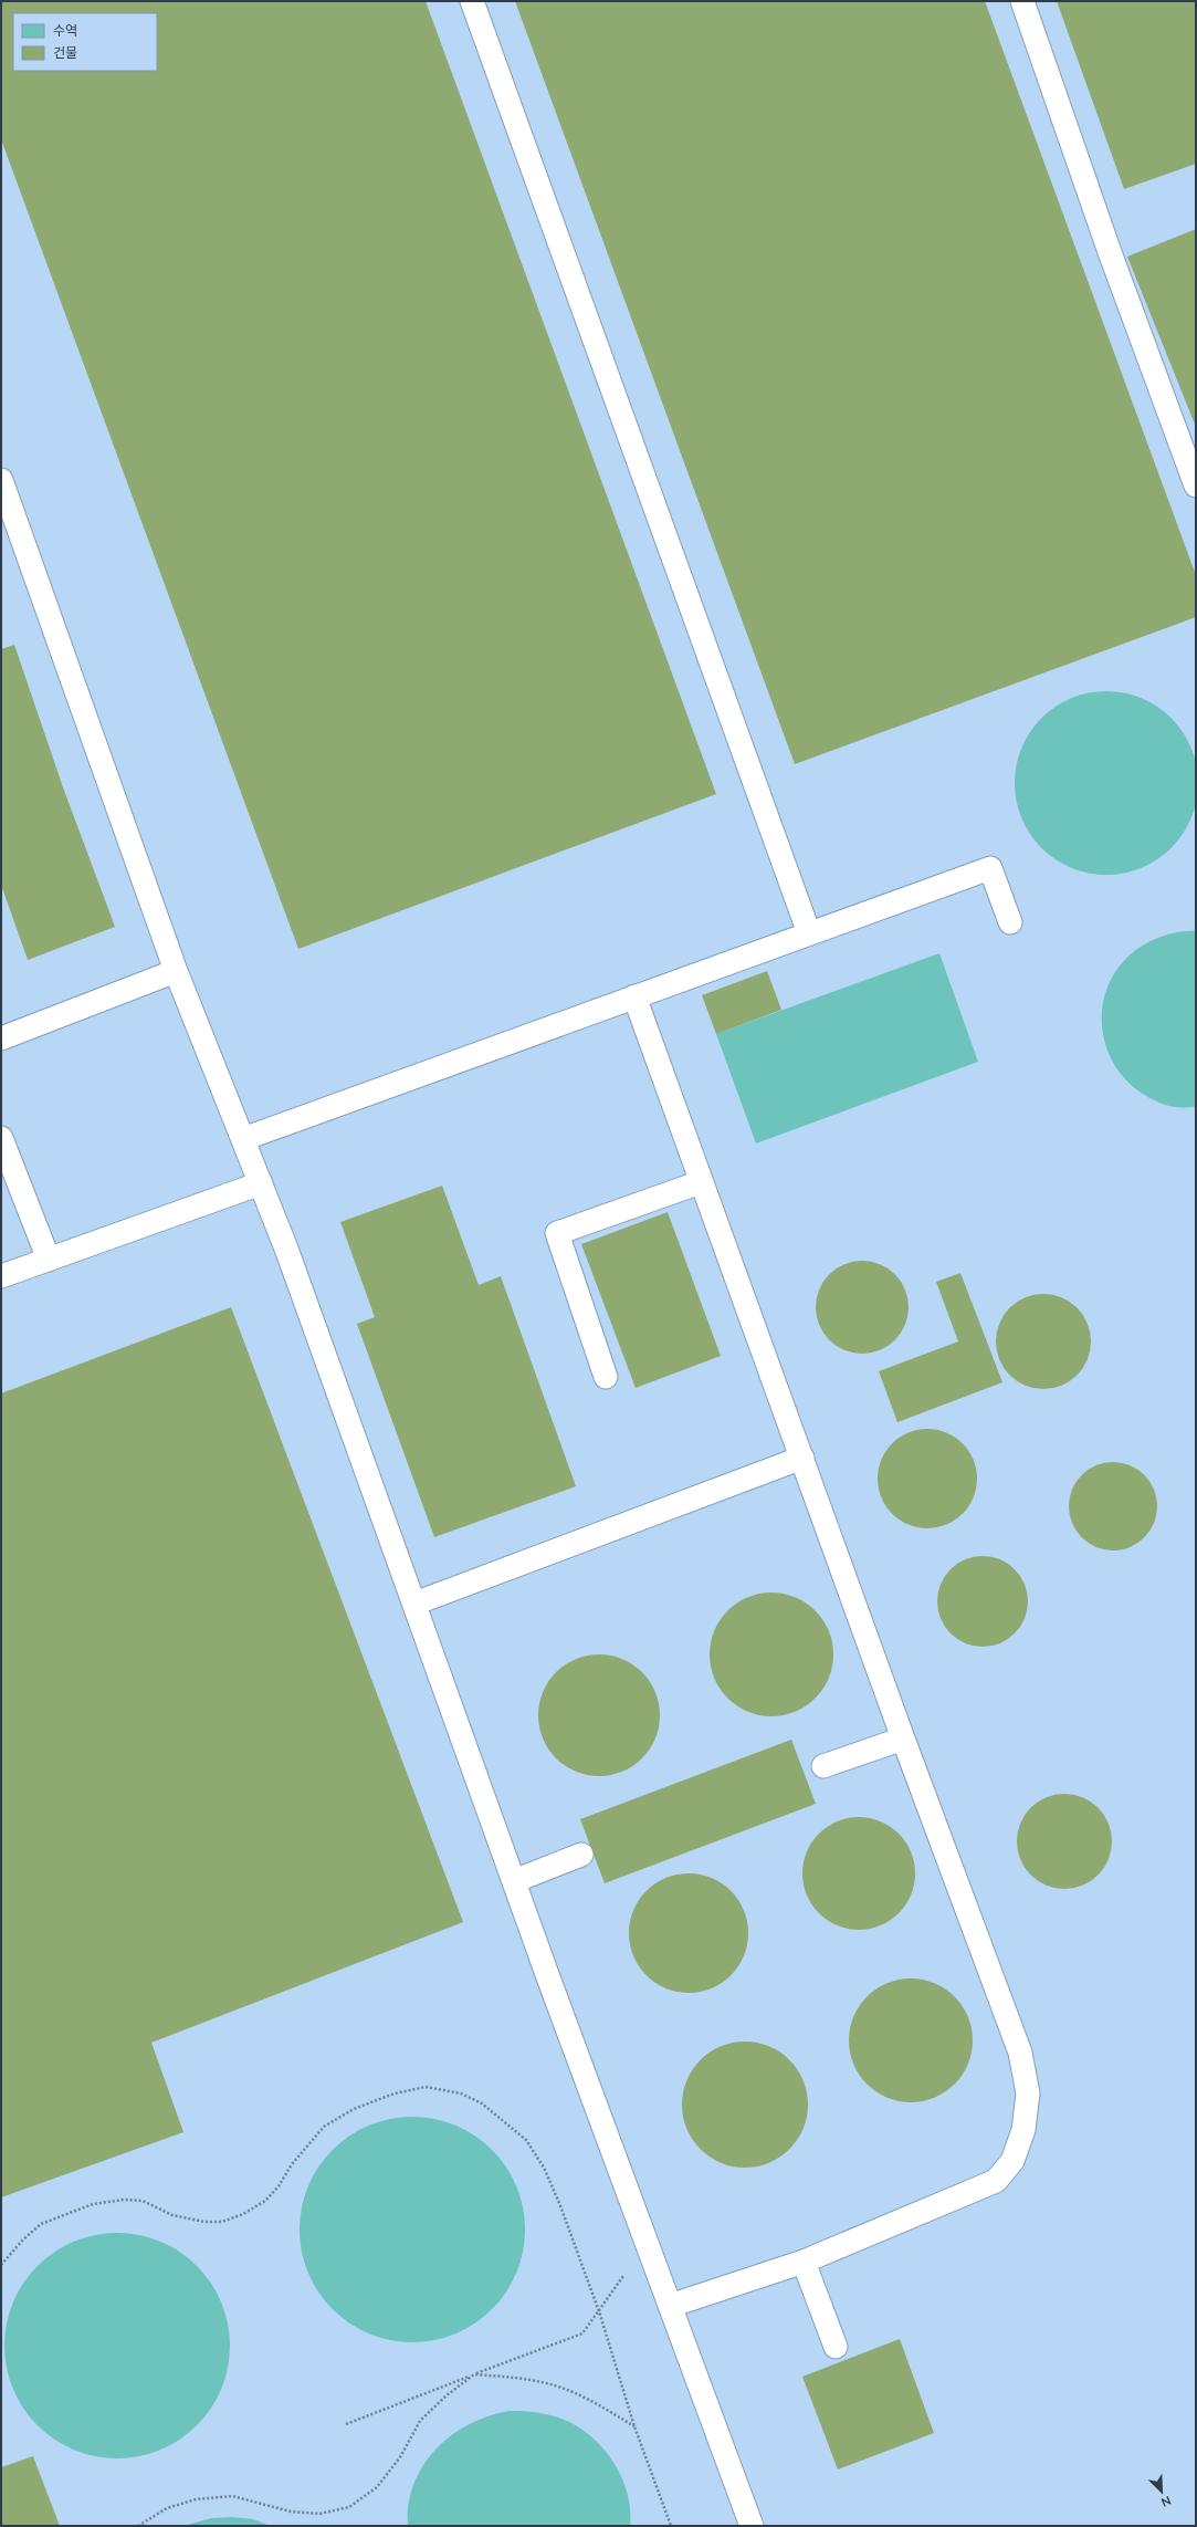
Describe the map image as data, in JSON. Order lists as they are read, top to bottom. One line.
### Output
{"legend":["수역","건물"],"north":"bottom right"}
